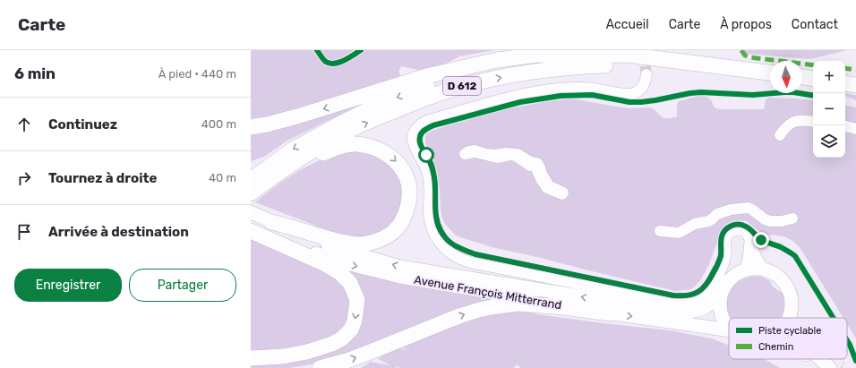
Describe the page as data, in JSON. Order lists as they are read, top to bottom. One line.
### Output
{"streets":{"highway":["D 612"],"main road":["Avenue François Mitterrand"]},"legend":["Piste cyclable","Chemin"],"north":"bottom","page":{"header":"Carte","nav":["Accueil","Carte","À propos","Contact"],"heading":["6 min","À pied · 440 m"],"map_buttons":["+","−"],"list":[["Continuez","400 m"],["Tournez à droite","40 m"],"Arrivée à destination"],"buttons":["Enregistrer","Partager"]}}
